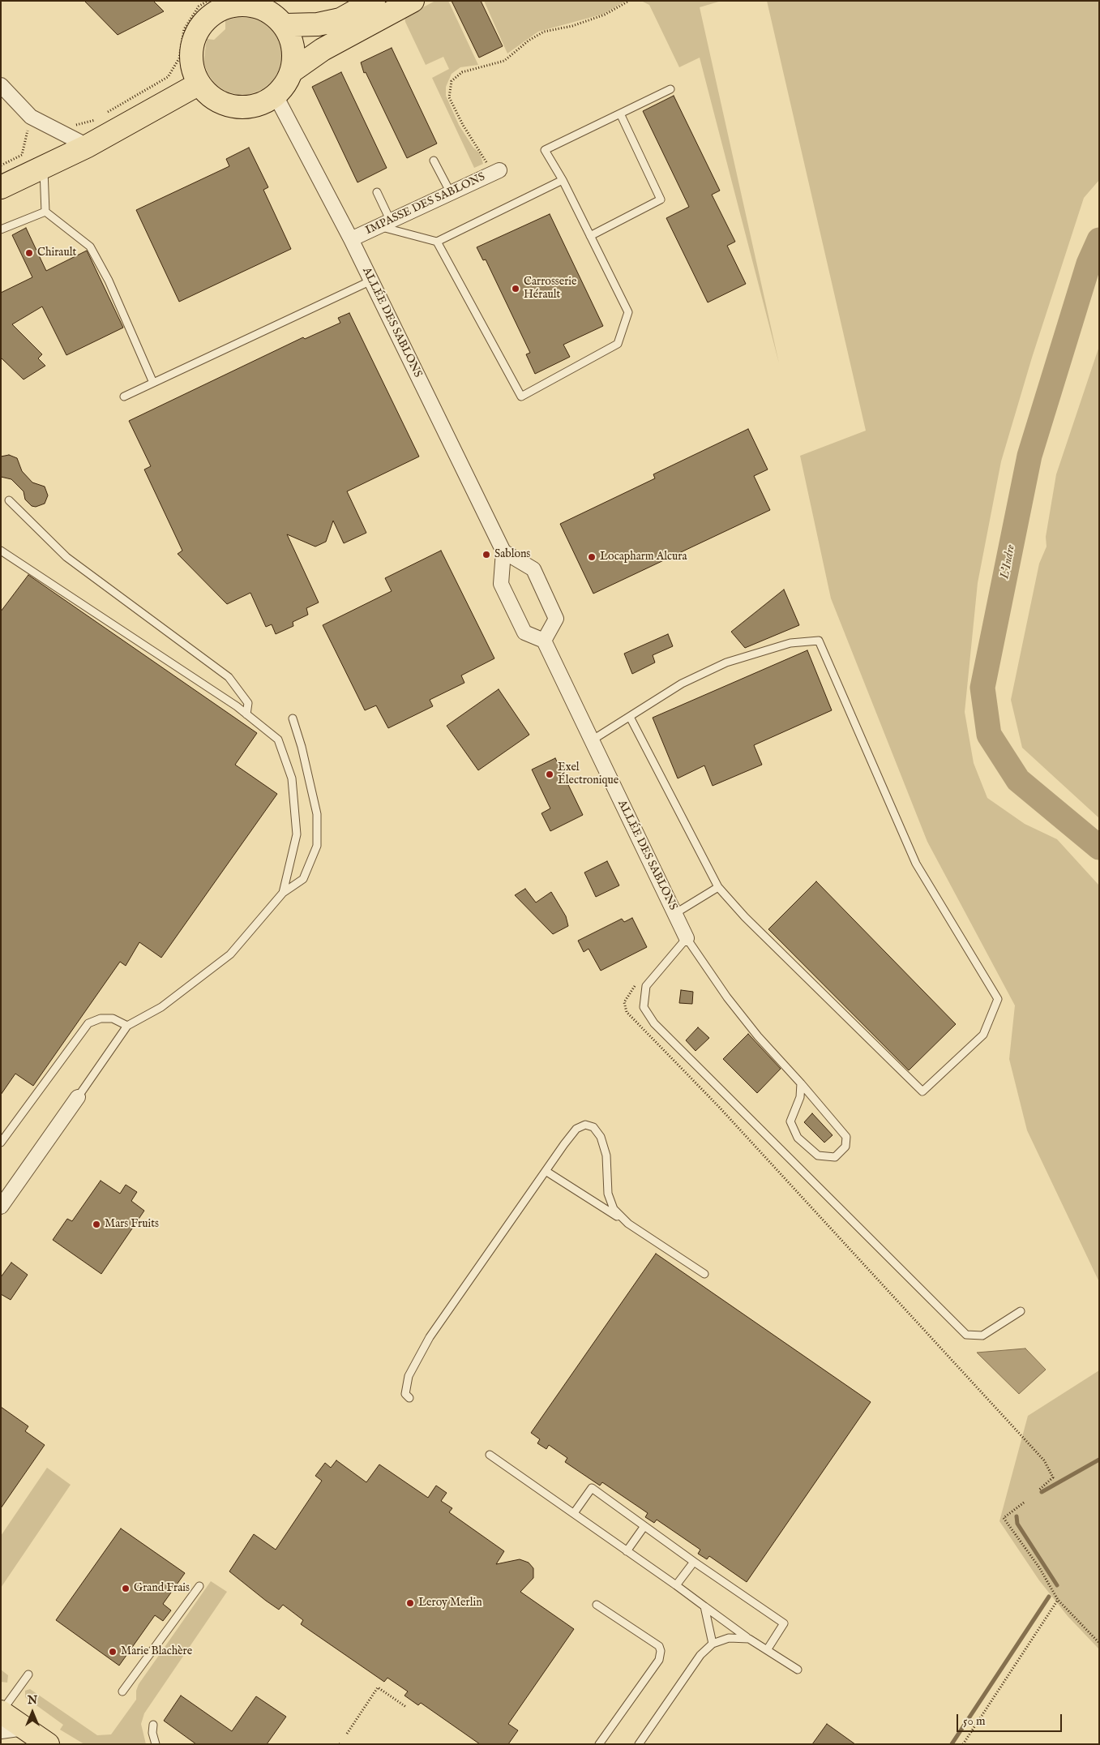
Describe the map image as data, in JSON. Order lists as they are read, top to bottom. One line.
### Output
{"streets":{"street":["IMPASSE DES SABLONS","ALLÉE DES SABLONS"]},"crossings":[["IMPASSE DES SABLONS","ALLÉE DES SABLONS"]],"water":["L'Indre"],"places":["Chirault","Carrosserie Hérault","Sablons","Locapharm Alcura","Exel Électronique","Mars Fruits","Grand Frais","Leroy Merlin","Marie Blachère"],"scale_bar":"50 m","north":"top"}
